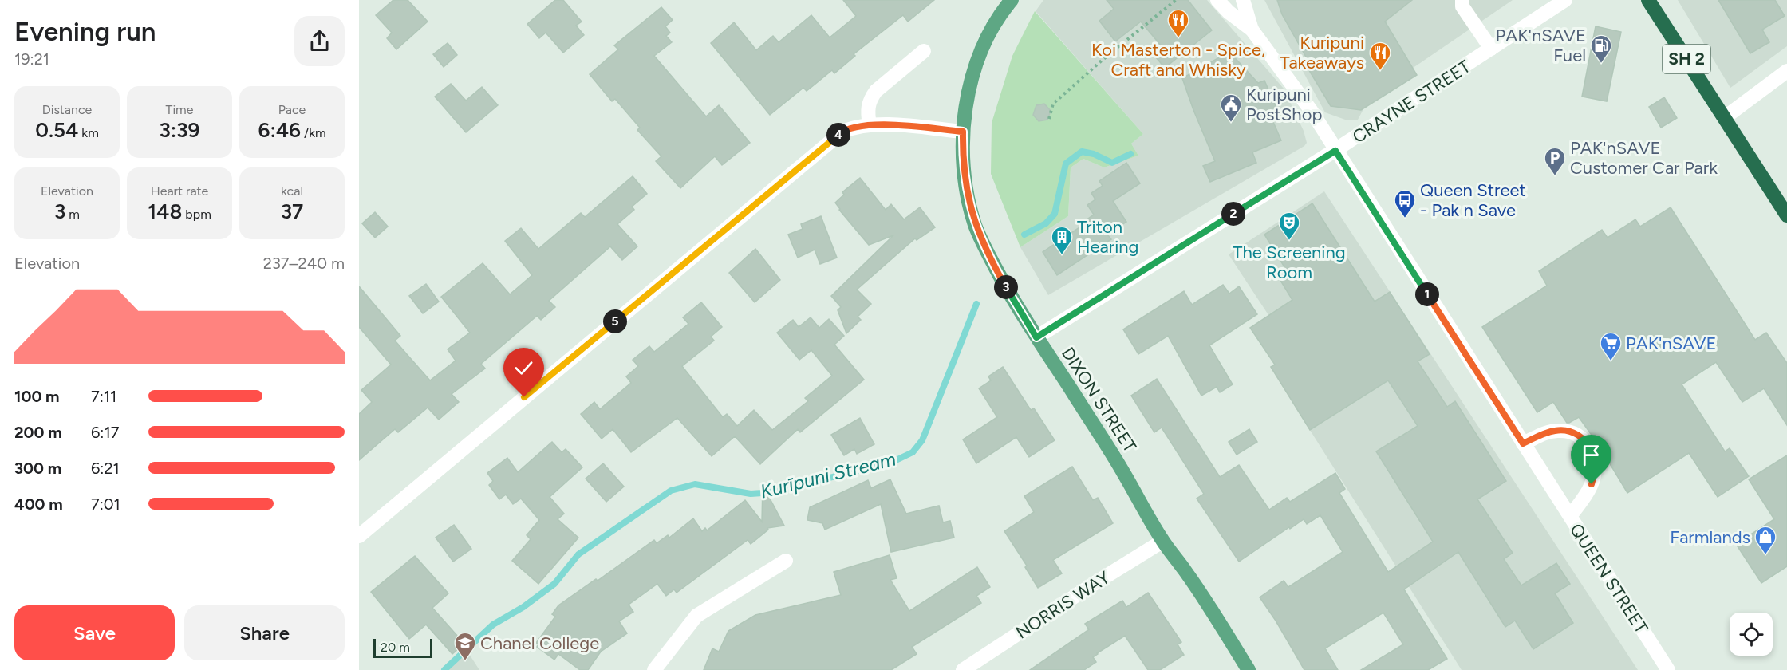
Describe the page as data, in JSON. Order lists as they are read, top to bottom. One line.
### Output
{"streets":{"highway":["SH 2"],"main road":["DIXON STREET"],"street":["CRAYNE STREET","QUEEN STREET","NORRIS WAY"]},"crossings":[["CRAYNE STREET","DIXON STREET"],["CRAYNE STREET","QUEEN STREET"],["DIXON STREET","NORRIS WAY"]],"water":["Kurīpuni Stream"],"places":{"restaurant":["Koi Masterton - Spice, Craft and Whisky","Kuripuni Takeaways"],"fuel station":["PAK'nSAVE Fuel"],"public building":["Kuripuni PostShop"],"parking":["PAK'nSAVE Customer Car Park"],"bus stop":["Queen Street - Pak n Save"],"theatre":["The Screening Room"],"building":["Triton Hearing"],"supermarket":["PAK'nSAVE"],"shop":["Farmlands"],"school or university":["Chanel College"]},"scale_bar":"20 m","page":{"heading":["Evening run","19:21"],"stats":[["Distance","0.54 km"],["Time","3:39"],["Pace","6:46 /km"],["Elevation","3 m"],["Heart rate","148 bpm"],["kcal","37"]],"pins":["4","2","3","1","5"],"chart":["Elevation","237–240 m"],"list":[{"name":"100 m","note":"7:11"},{"name":"200 m","note":"6:17"},{"name":"300 m","note":"6:21"},{"name":"400 m","note":"7:01"}],"buttons":["Save","Share"],"scale":"20 m"}}
